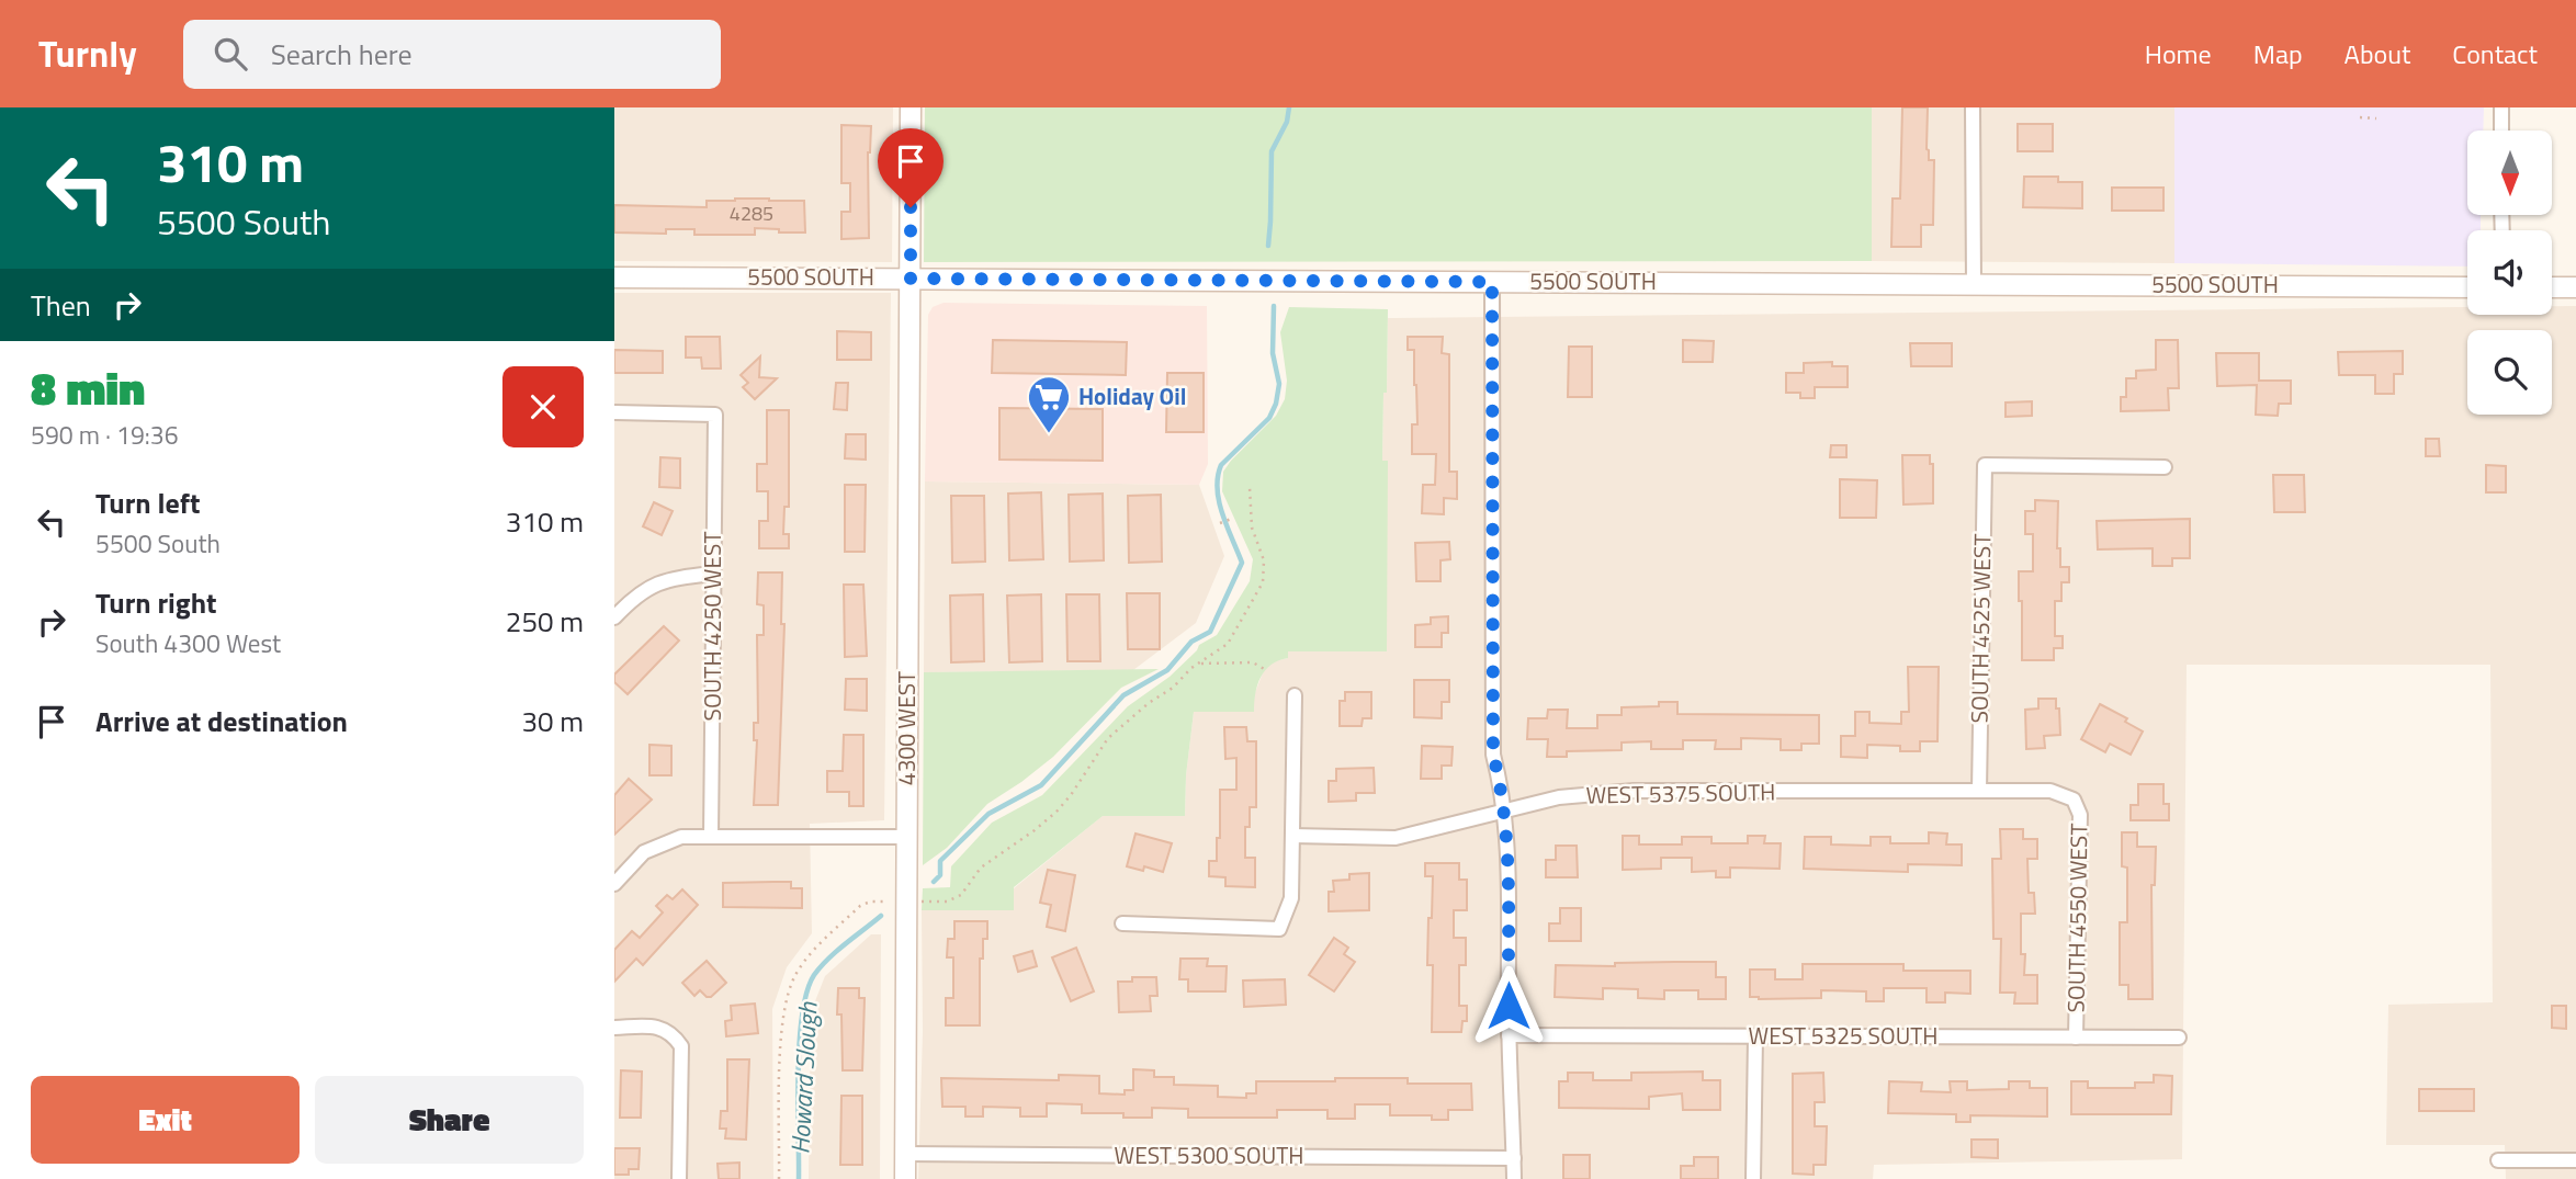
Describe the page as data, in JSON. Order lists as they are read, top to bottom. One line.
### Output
{"streets":{"main road":["5500 SOUTH","4300 WEST"],"street":["SOUTH 4250 WEST","SOUTH 4525 WEST","WEST 5375 SOUTH","SOUTH 4550 WEST","WEST 5325 SOUTH","WEST 5300 SOUTH"]},"crossings":[["5500 SOUTH","4300 WEST"],["SOUTH 4525 WEST","WEST 5375 SOUTH"],["4300 WEST","WEST 5300 SOUTH"],["WEST 5375 SOUTH","SOUTH 4550 WEST"],["SOUTH 4550 WEST","WEST 5325 SOUTH"]],"water":["Howard Slough"],"places":{"supermarket":["Holiday Oil"]},"house_numbers":["4285"],"north":"bottom","page":{"header":"Turnly","search":"Search here","nav":["Home","Map","About","Contact"],"turn":["310 m","5500 South"],"then":"Then","heading":["8 min","590 m · 19:36"],"list":[{"name":"Turn left","note":"5500 South","value":"310 m"},{"name":"Turn right","note":"South 4300 West","value":"250 m"},{"name":"Arrive at destination","value":"30 m"}],"buttons":["Exit","Share"]}}
